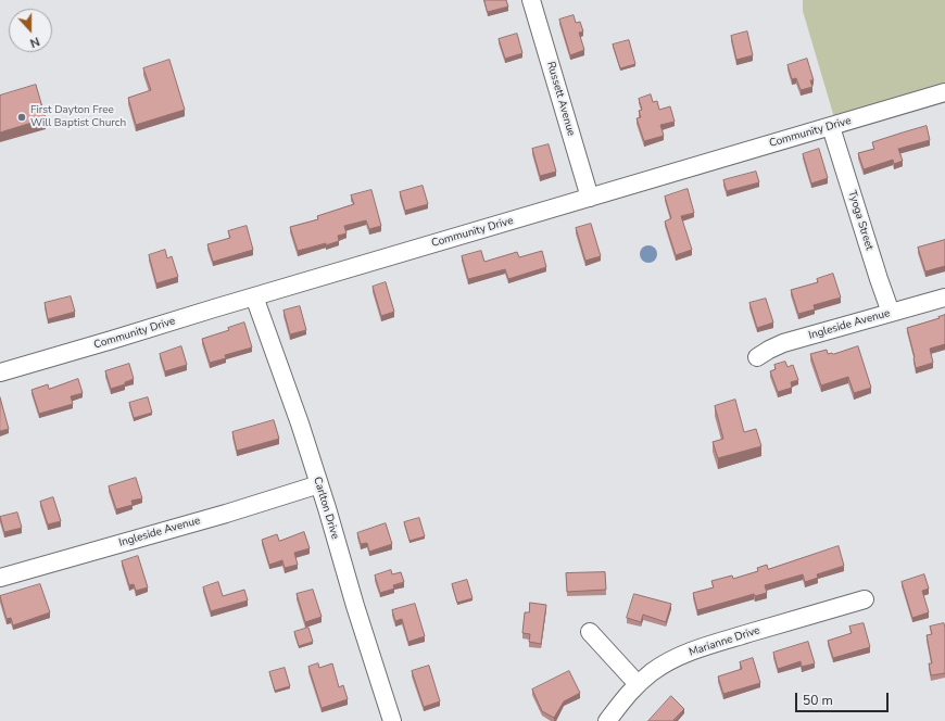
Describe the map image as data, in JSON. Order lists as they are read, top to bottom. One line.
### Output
{"streets":{"street":["Russett Avenue","Community Drive","Tyoga Street","Ingleside Avenue","Carlton Drive","Marianne Drive"]},"crossings":[["Russett Avenue","Community Drive"],["Community Drive","Tyoga Street"],["Community Drive","Carlton Drive"],["Tyoga Street","Ingleside Avenue"],["Ingleside Avenue","Carlton Drive"]],"places":["First Dayton Free Will Baptist Church"],"scale_bar":"50 m","north":"bottom"}
